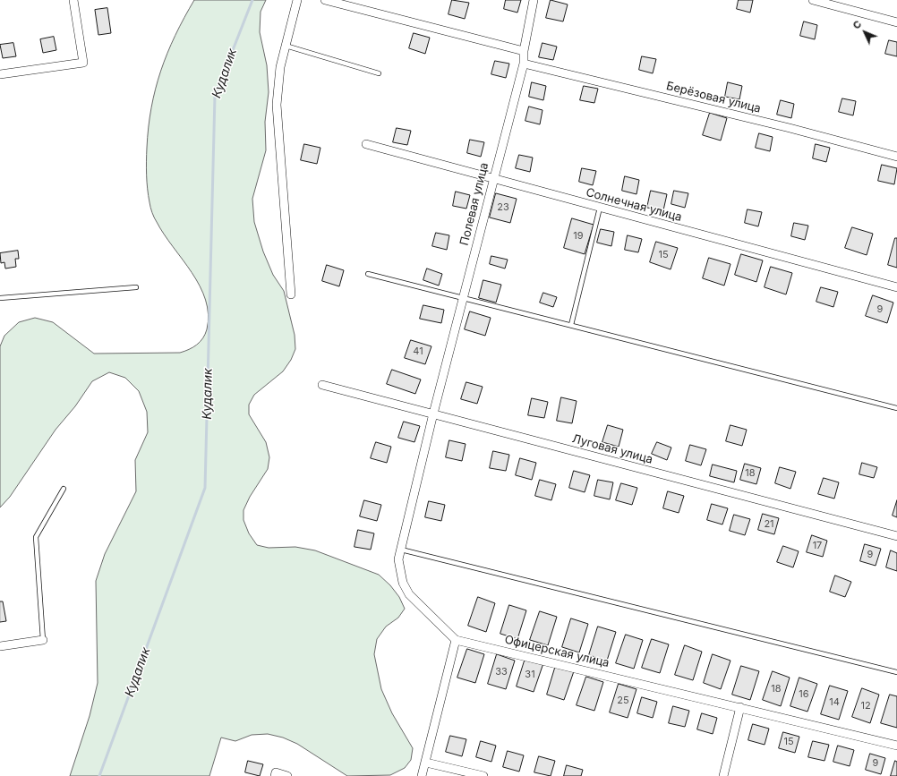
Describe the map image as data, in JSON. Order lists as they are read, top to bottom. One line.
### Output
{"streets":{"street":["Берёзовая улица","Полевая улица","Солнечная улица","Луговая улица","Офицерская улица"]},"crossings":[["Берёзовая улица","Полевая улица"],["Полевая улица","Солнечная улица"],["Полевая улица","Луговая улица"]],"water":["Кудалик"],"house_numbers":["23","19","15","9","41","18","21","17","9","33","31","18","16","25","14","12","15","9"],"north":"top left"}
